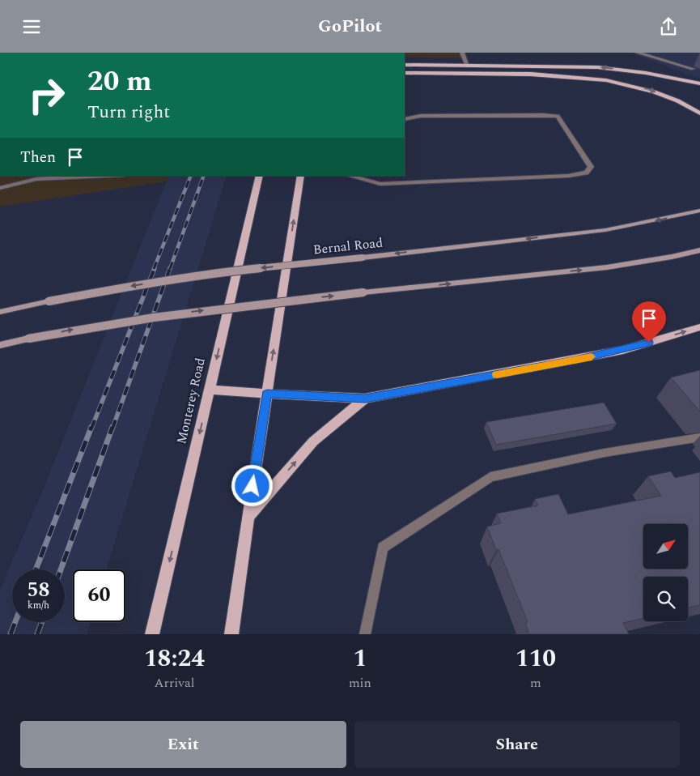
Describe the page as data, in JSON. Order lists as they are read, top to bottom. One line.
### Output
{"streets":{"main road":["Bernal Road","Monterey Road"]},"north":"top right","page":{"header":"GoPilot","turn":["20 m","Turn right"],"then":"Then","speed":"58 km/h","limit":"60","eta":["18:24","Arrival","1","min","110","m"],"buttons":["Exit","Share"]}}
